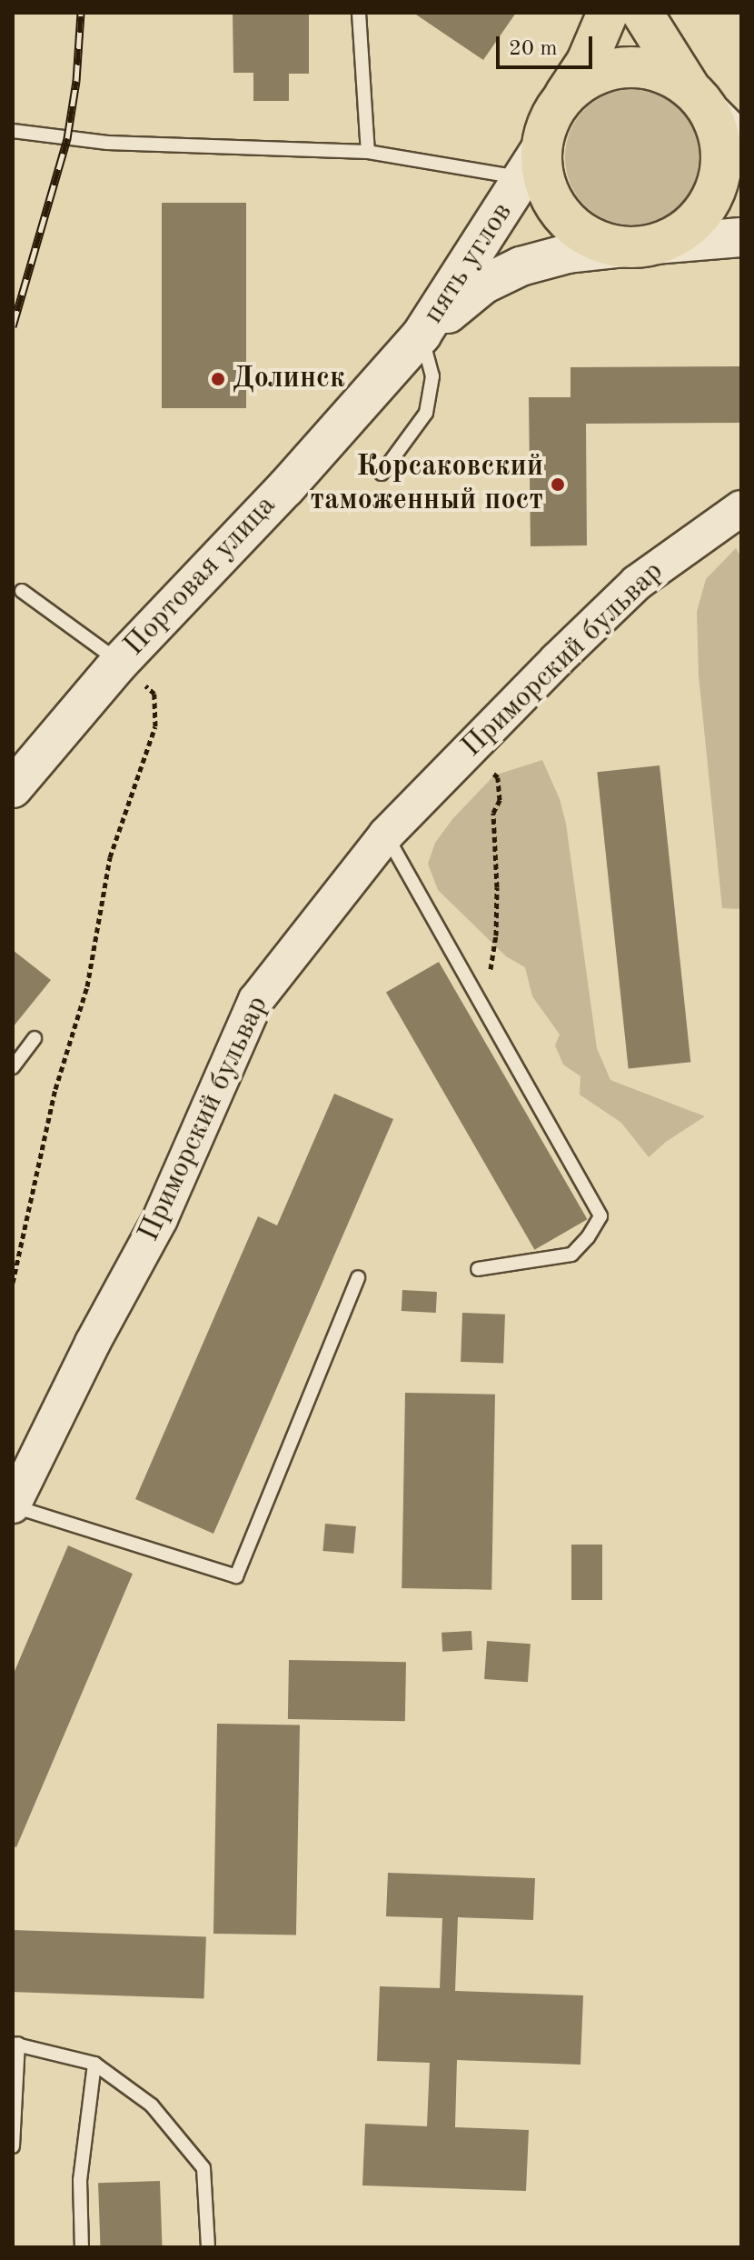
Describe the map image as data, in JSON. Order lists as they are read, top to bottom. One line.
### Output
{"streets":{"main road":["пять углов","Портовая улица"],"street":["Приморский бульвар"]},"crossings":[["пять углов","Портовая улица"]],"places":["Долинск","Корсаковский таможенный пост"],"scale_bar":"20 m"}
